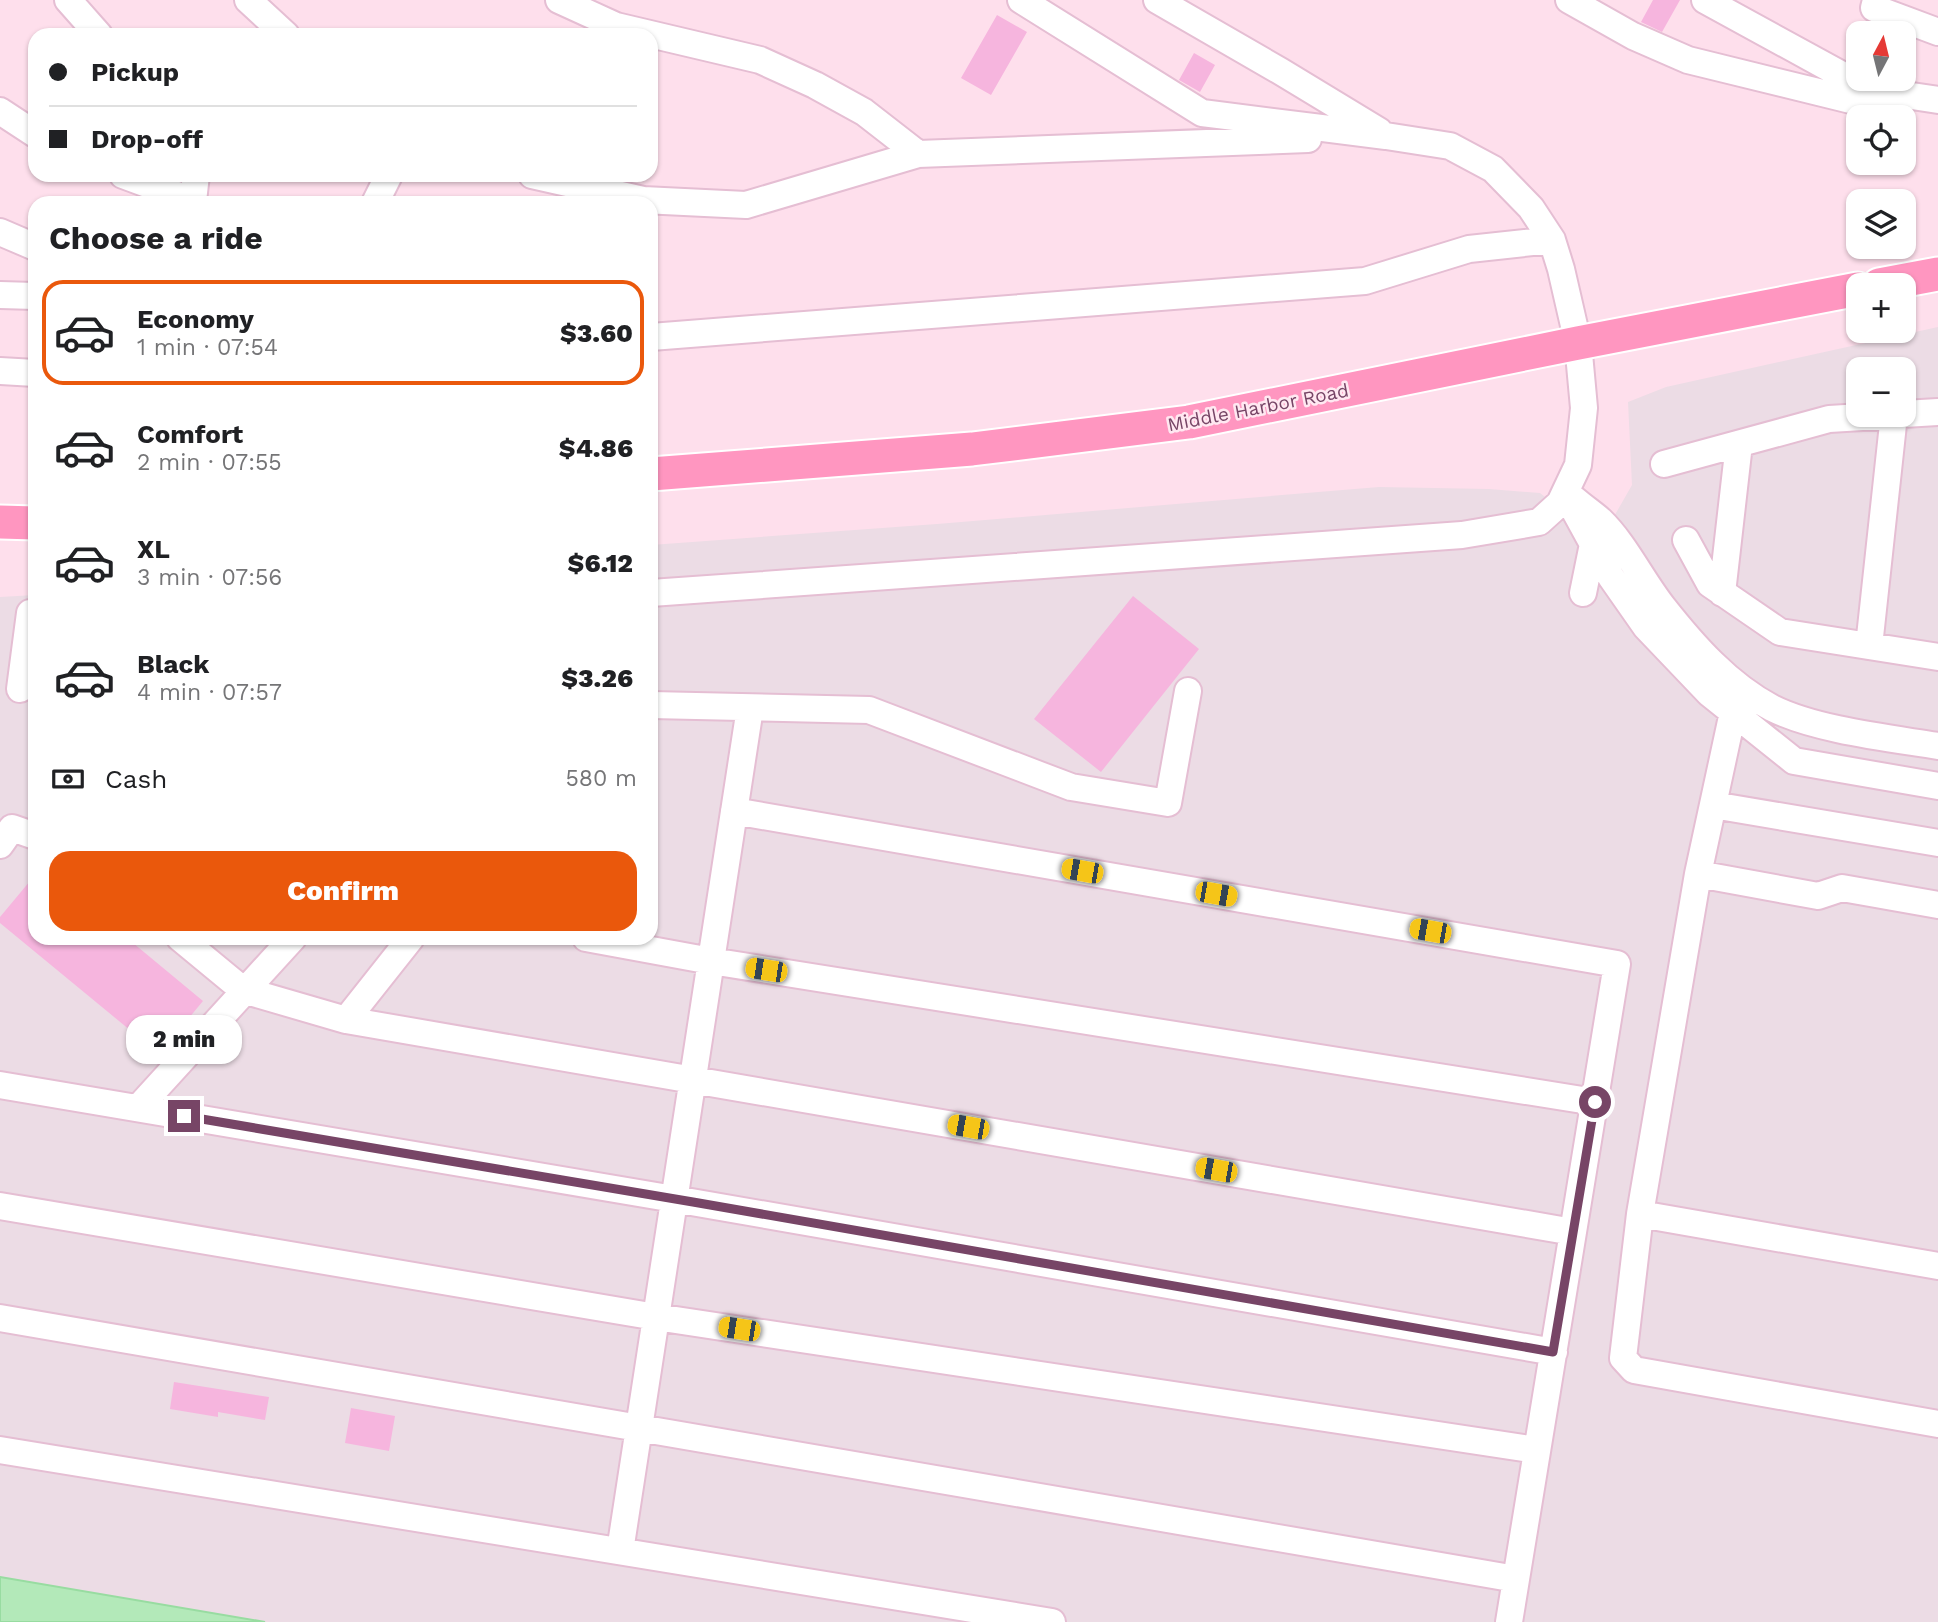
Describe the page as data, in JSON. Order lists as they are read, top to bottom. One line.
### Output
{"streets":{"main road":["Middle Harbor Road"]},"north":"top","page":{"map_buttons":["+","−"],"banner":["Pickup","Drop-off"],"heading":"Choose a ride","list":[{"name":"Economy","note":"1 min · 07:54","value":"$3.60"},{"name":"Comfort","note":"2 min · 07:55","value":"$4.86"},{"name":"XL","note":"3 min · 07:56","value":"$6.12"},{"name":"Black","note":"4 min · 07:57","value":"$3.26"}],"pay":["Cash","580 m"],"buttons":"Confirm","bubble":"2 min"}}
